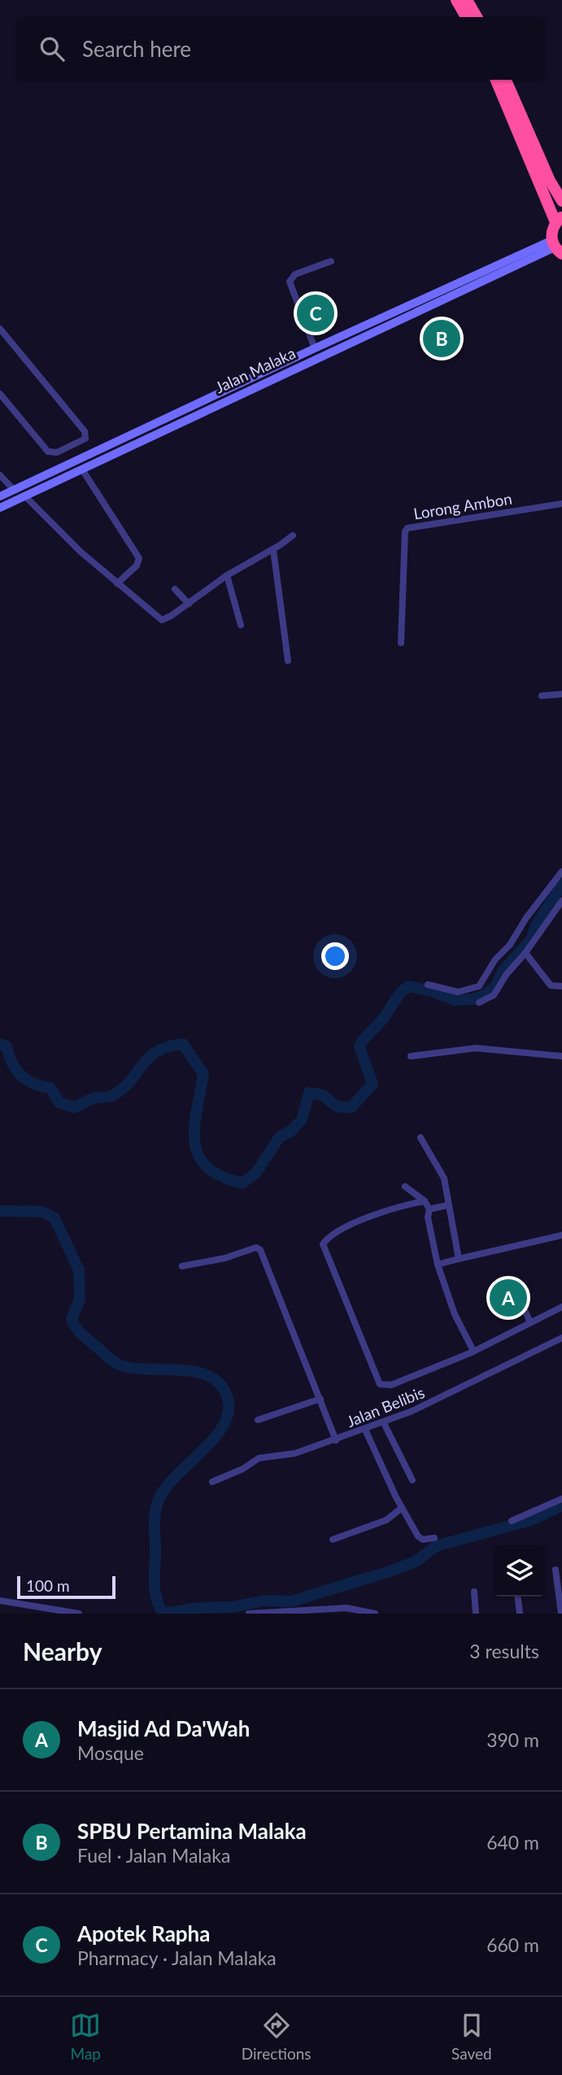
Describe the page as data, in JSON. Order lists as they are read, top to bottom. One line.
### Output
{"streets":{"street":["Jalan Malaka","Lorong Ambon","Jalan Belibis"]},"scale_bar":"100 m","page":{"search":"Search here","pins":["C","B","A"],"scale":"100 m","heading":["Nearby","3 results"],"list":[{"mark":"A","name":"Masjid Ad Da'Wah","note":"Mosque","value":"390 m"},{"mark":"B","name":"SPBU Pertamina Malaka","note":"Fuel · Jalan Malaka","value":"640 m"},{"mark":"C","name":"Apotek Rapha","note":"Pharmacy · Jalan Malaka","value":"660 m"}],"nav":["Map","Directions","Saved"]}}
